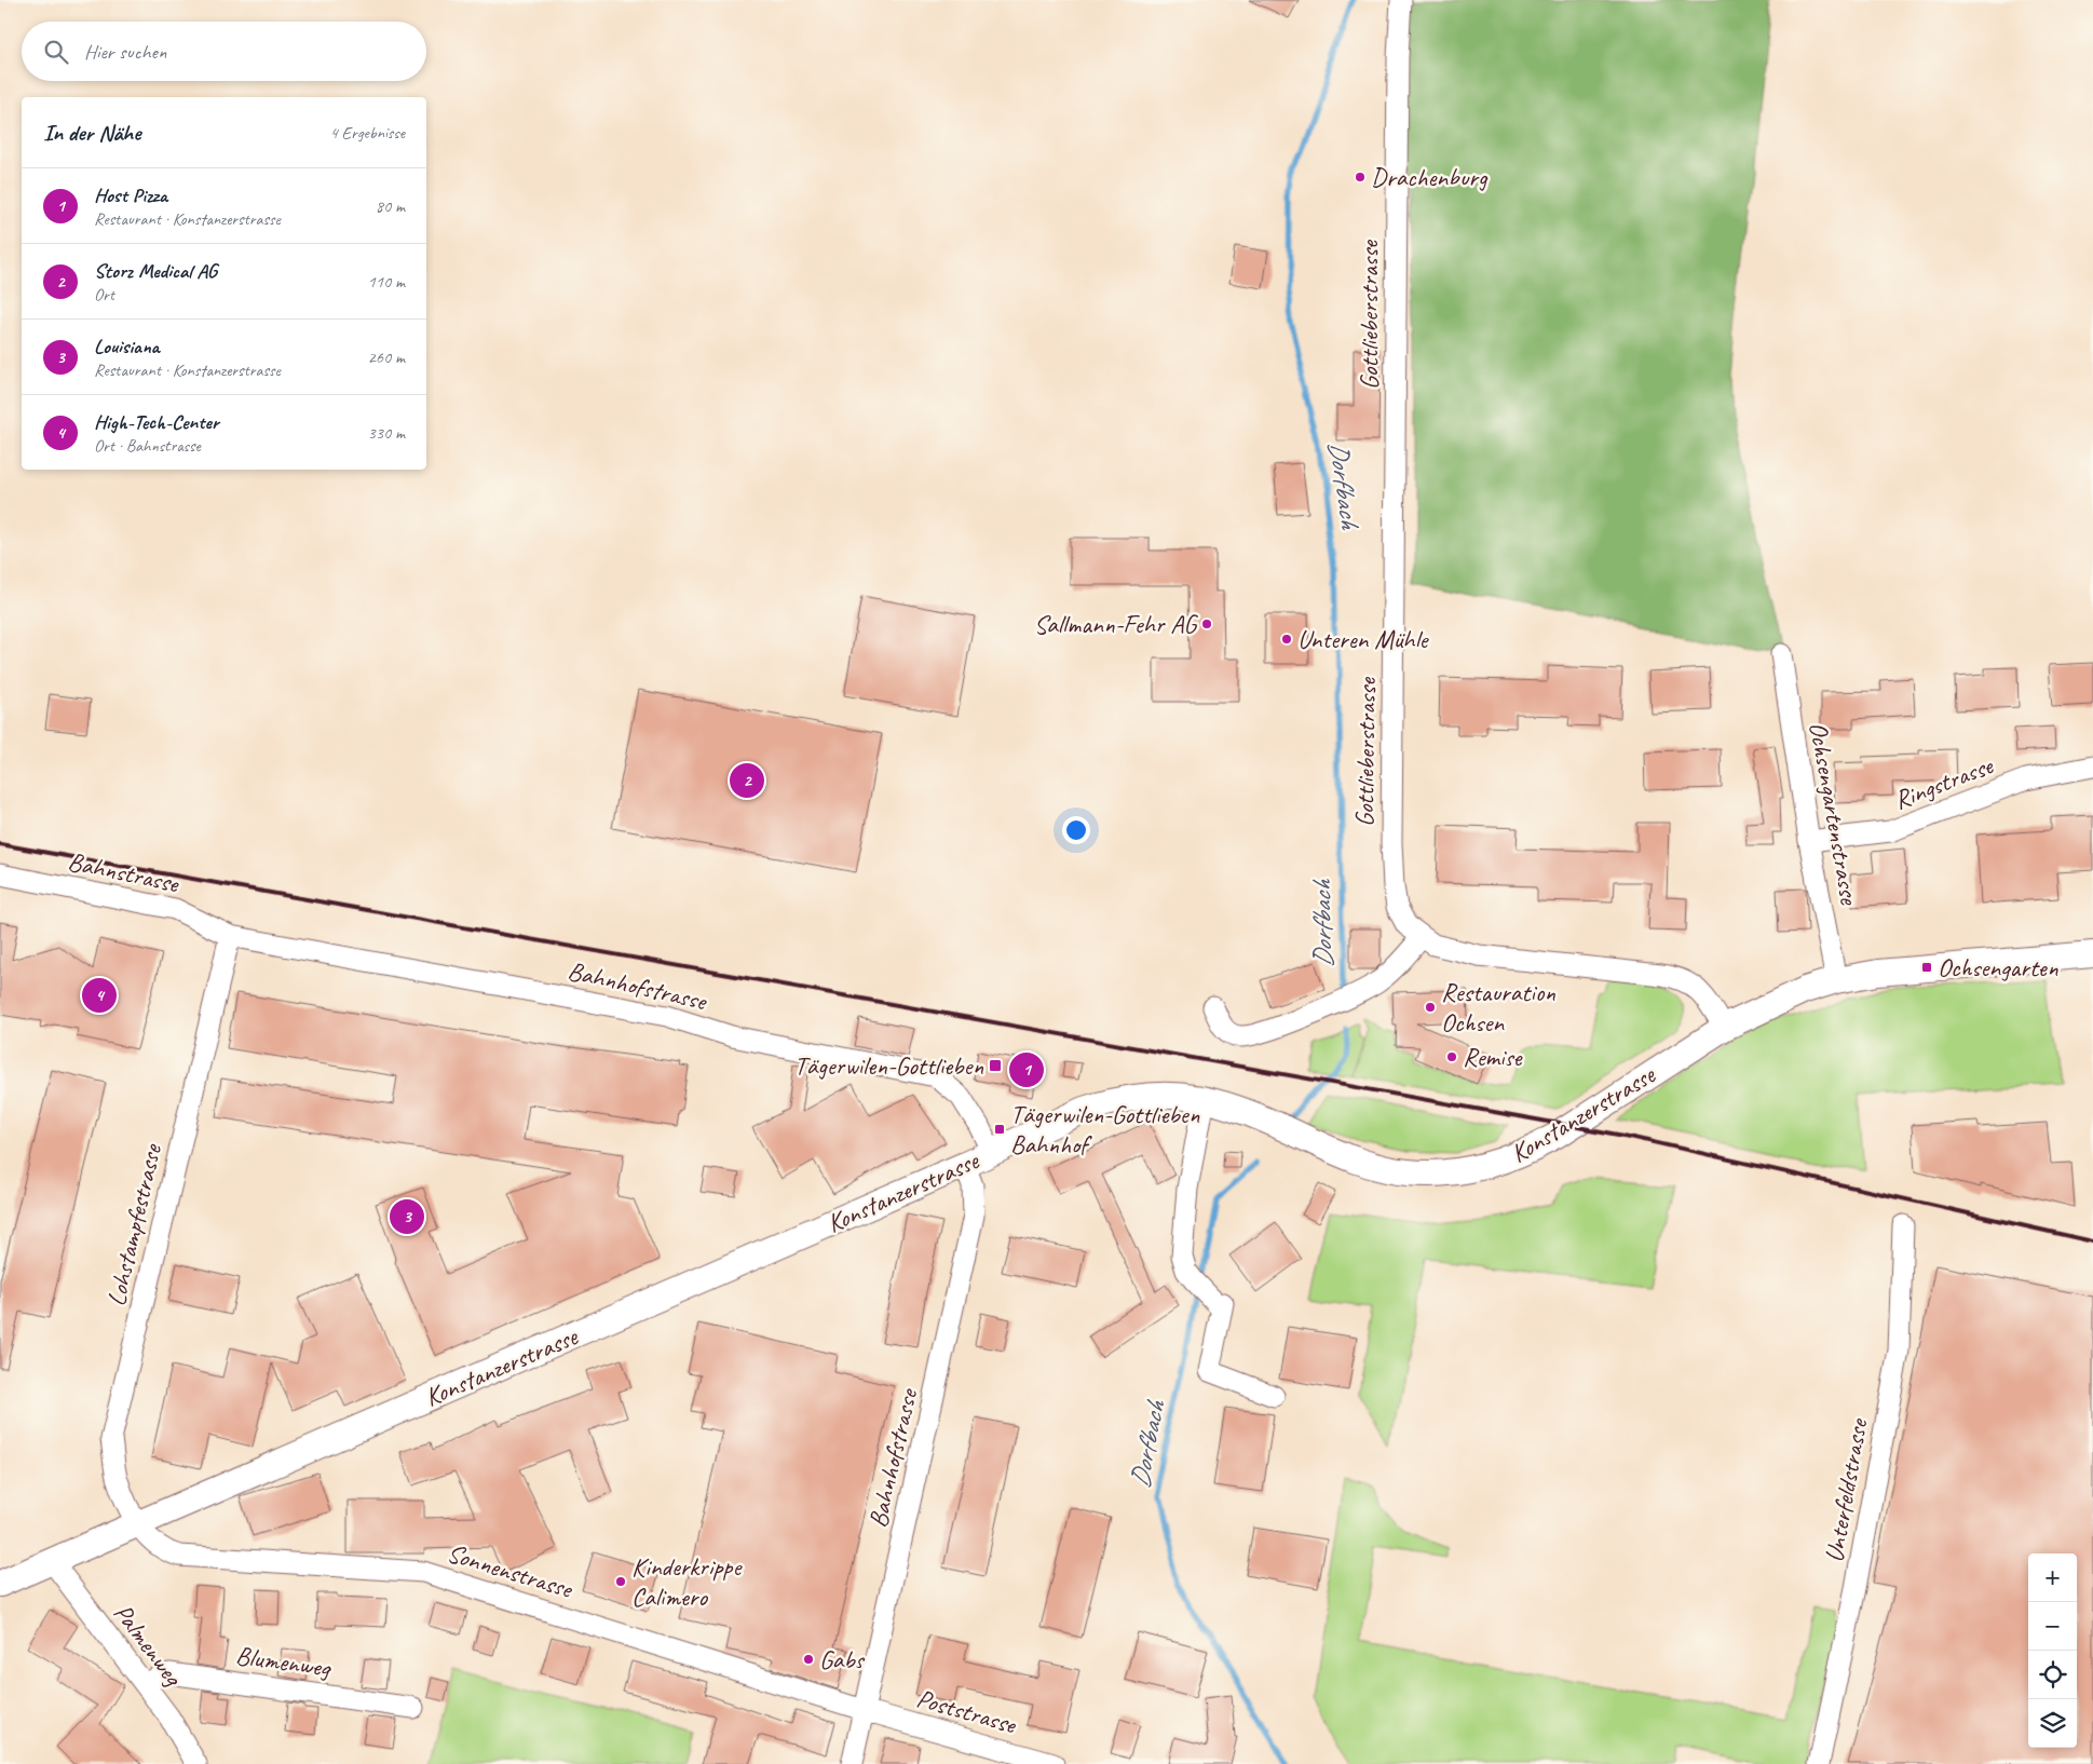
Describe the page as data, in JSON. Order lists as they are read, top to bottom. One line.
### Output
{"streets":{"main road":["Konstanzerstrasse"],"street":["Gottlieberstrasse","Ringstrasse","Ochsengartenstrasse","Bahnstrasse","Bahnhofstrasse","Lohstampfestrasse","Unterfeldstrasse","Sonnenstrasse","Palmenweg","Blumenweg","Poststrasse"]},"crossings":[["Gottlieberstrasse","Konstanzerstrasse"],["Ringstrasse","Ochsengartenstrasse"],["Ochsengartenstrasse","Konstanzerstrasse"],["Bahnstrasse","Bahnhofstrasse"],["Bahnstrasse","Lohstampfestrasse"],["Bahnhofstrasse","Konstanzerstrasse"],["Bahnhofstrasse","Lohstampfestrasse"],["Bahnhofstrasse","Sonnenstrasse"],["Bahnhofstrasse","Poststrasse"],["Konstanzerstrasse","Lohstampfestrasse"],["Konstanzerstrasse","Sonnenstrasse"],["Konstanzerstrasse","Palmenweg"],["Lohstampfestrasse","Sonnenstrasse"],["Sonnenstrasse","Poststrasse"],["Palmenweg","Blumenweg"]],"water":["Dorfbach"],"places":{"other":["Drachenburg","Sallmann-Fehr AG","Unteren Mühle","Restauration Ochsen","Remise","Kinderkrippe Calimero","Gabs"],"transit":["Ochsengarten","Tägerwilen-Gottlieben","Tägerwilen-Gottlieben Bahnhof"]},"page":{"search":"Hier suchen","heading":["In der Nähe","4 Ergebnisse"],"list":[{"mark":"1","name":"Host Pizza","note":"Restaurant · Konstanzerstrasse","value":"80 m"},{"mark":"2","name":"Storz Medical AG","note":"Ort","value":"110 m"},{"mark":"3","name":"Louisiana","note":"Restaurant · Konstanzerstrasse","value":"260 m"},{"mark":"4","name":"High-Tech-Center","note":"Ort · Bahnstrasse","value":"330 m"}],"pins":["2","4","1","3"],"map_buttons":["+","−"]}}
